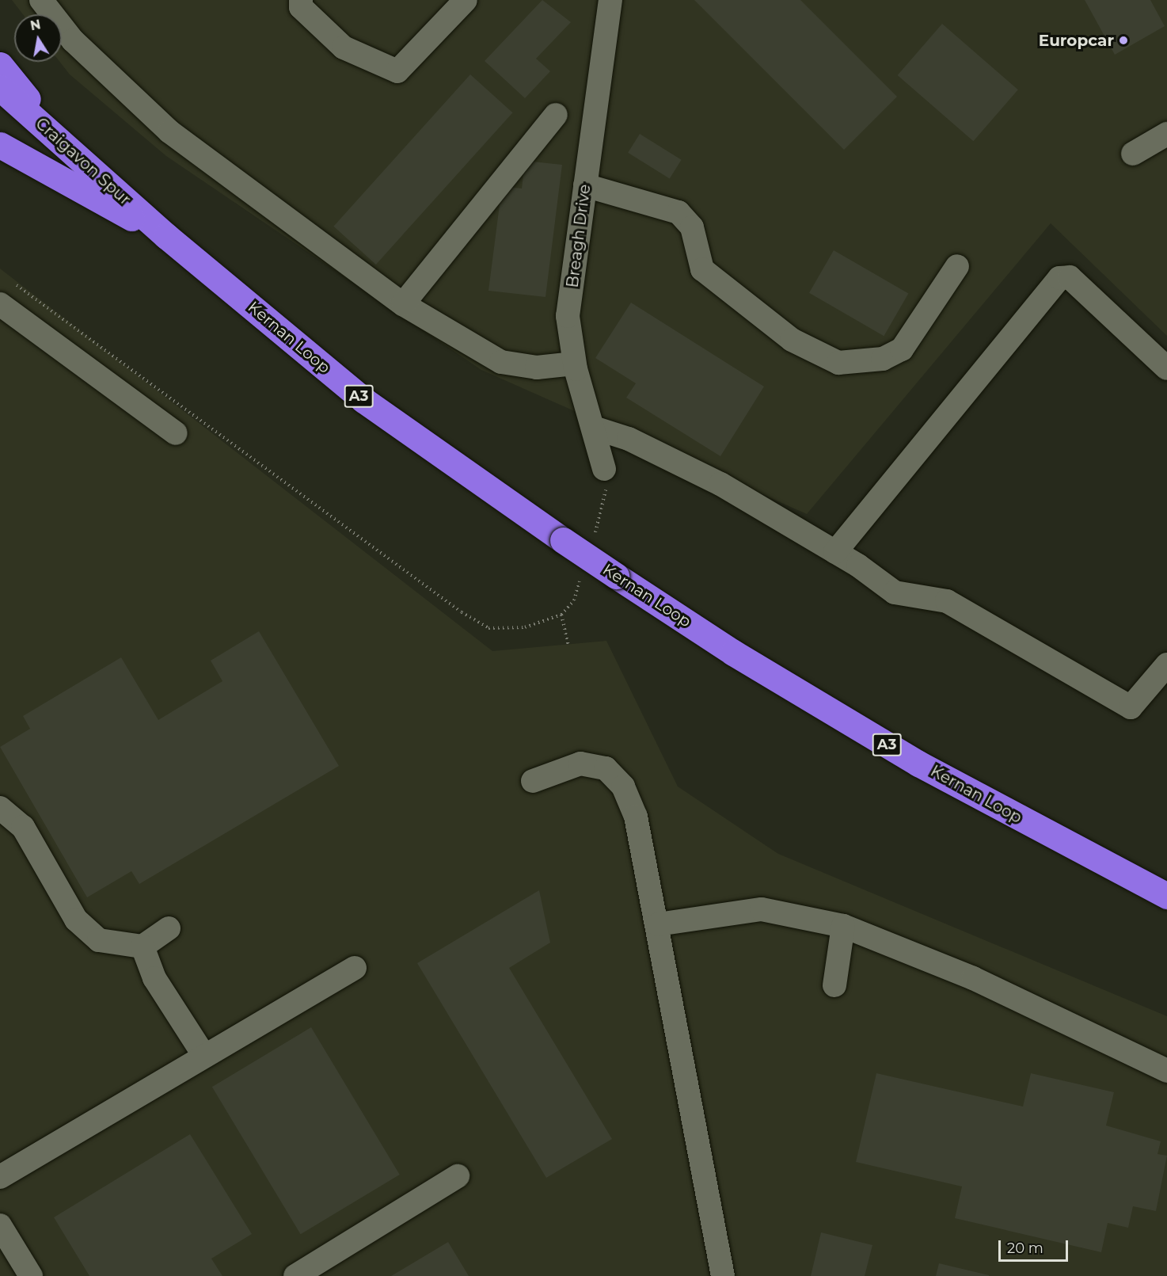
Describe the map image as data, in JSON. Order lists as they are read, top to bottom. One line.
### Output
{"streets":{"highway":["Craigavon Spur","Kernan Loop","A3"],"street":["Breagh Drive"]},"crossings":[["Craigavon Spur","Kernan Loop"]],"places":["Europcar"],"scale_bar":"20 m","north":"top"}
